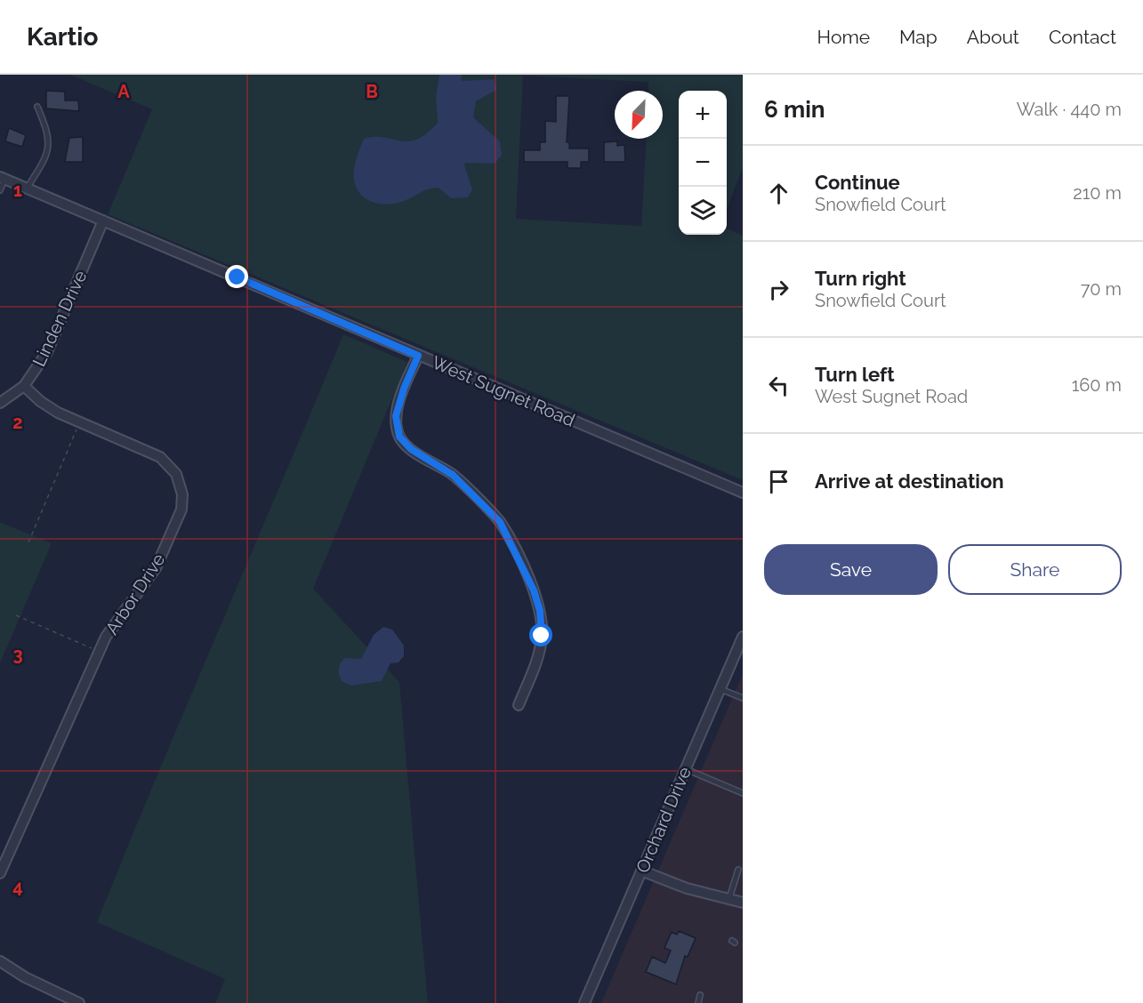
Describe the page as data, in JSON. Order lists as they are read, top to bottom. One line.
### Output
{"streets":{"street":["Linden Drive","West Sugnet Road","Arbor Drive","Orchard Drive"]},"crossings":[["Linden Drive","West Sugnet Road"],["Linden Drive","Arbor Drive"]],"north":"bottom left","page":{"header":"Kartio","nav":["Home","Map","About","Contact"],"heading":["6 min","Walk · 440 m"],"map_buttons":["+","−"],"list":[["Continue","Snowfield Court","210 m"],["Turn right","Snowfield Court","70 m"],["Turn left","West Sugnet Road","160 m"],"Arrive at destination"],"buttons":["Save","Share"]},"grid":{"columns":["A","B"],"rows":["1","2","3","4"]}}
